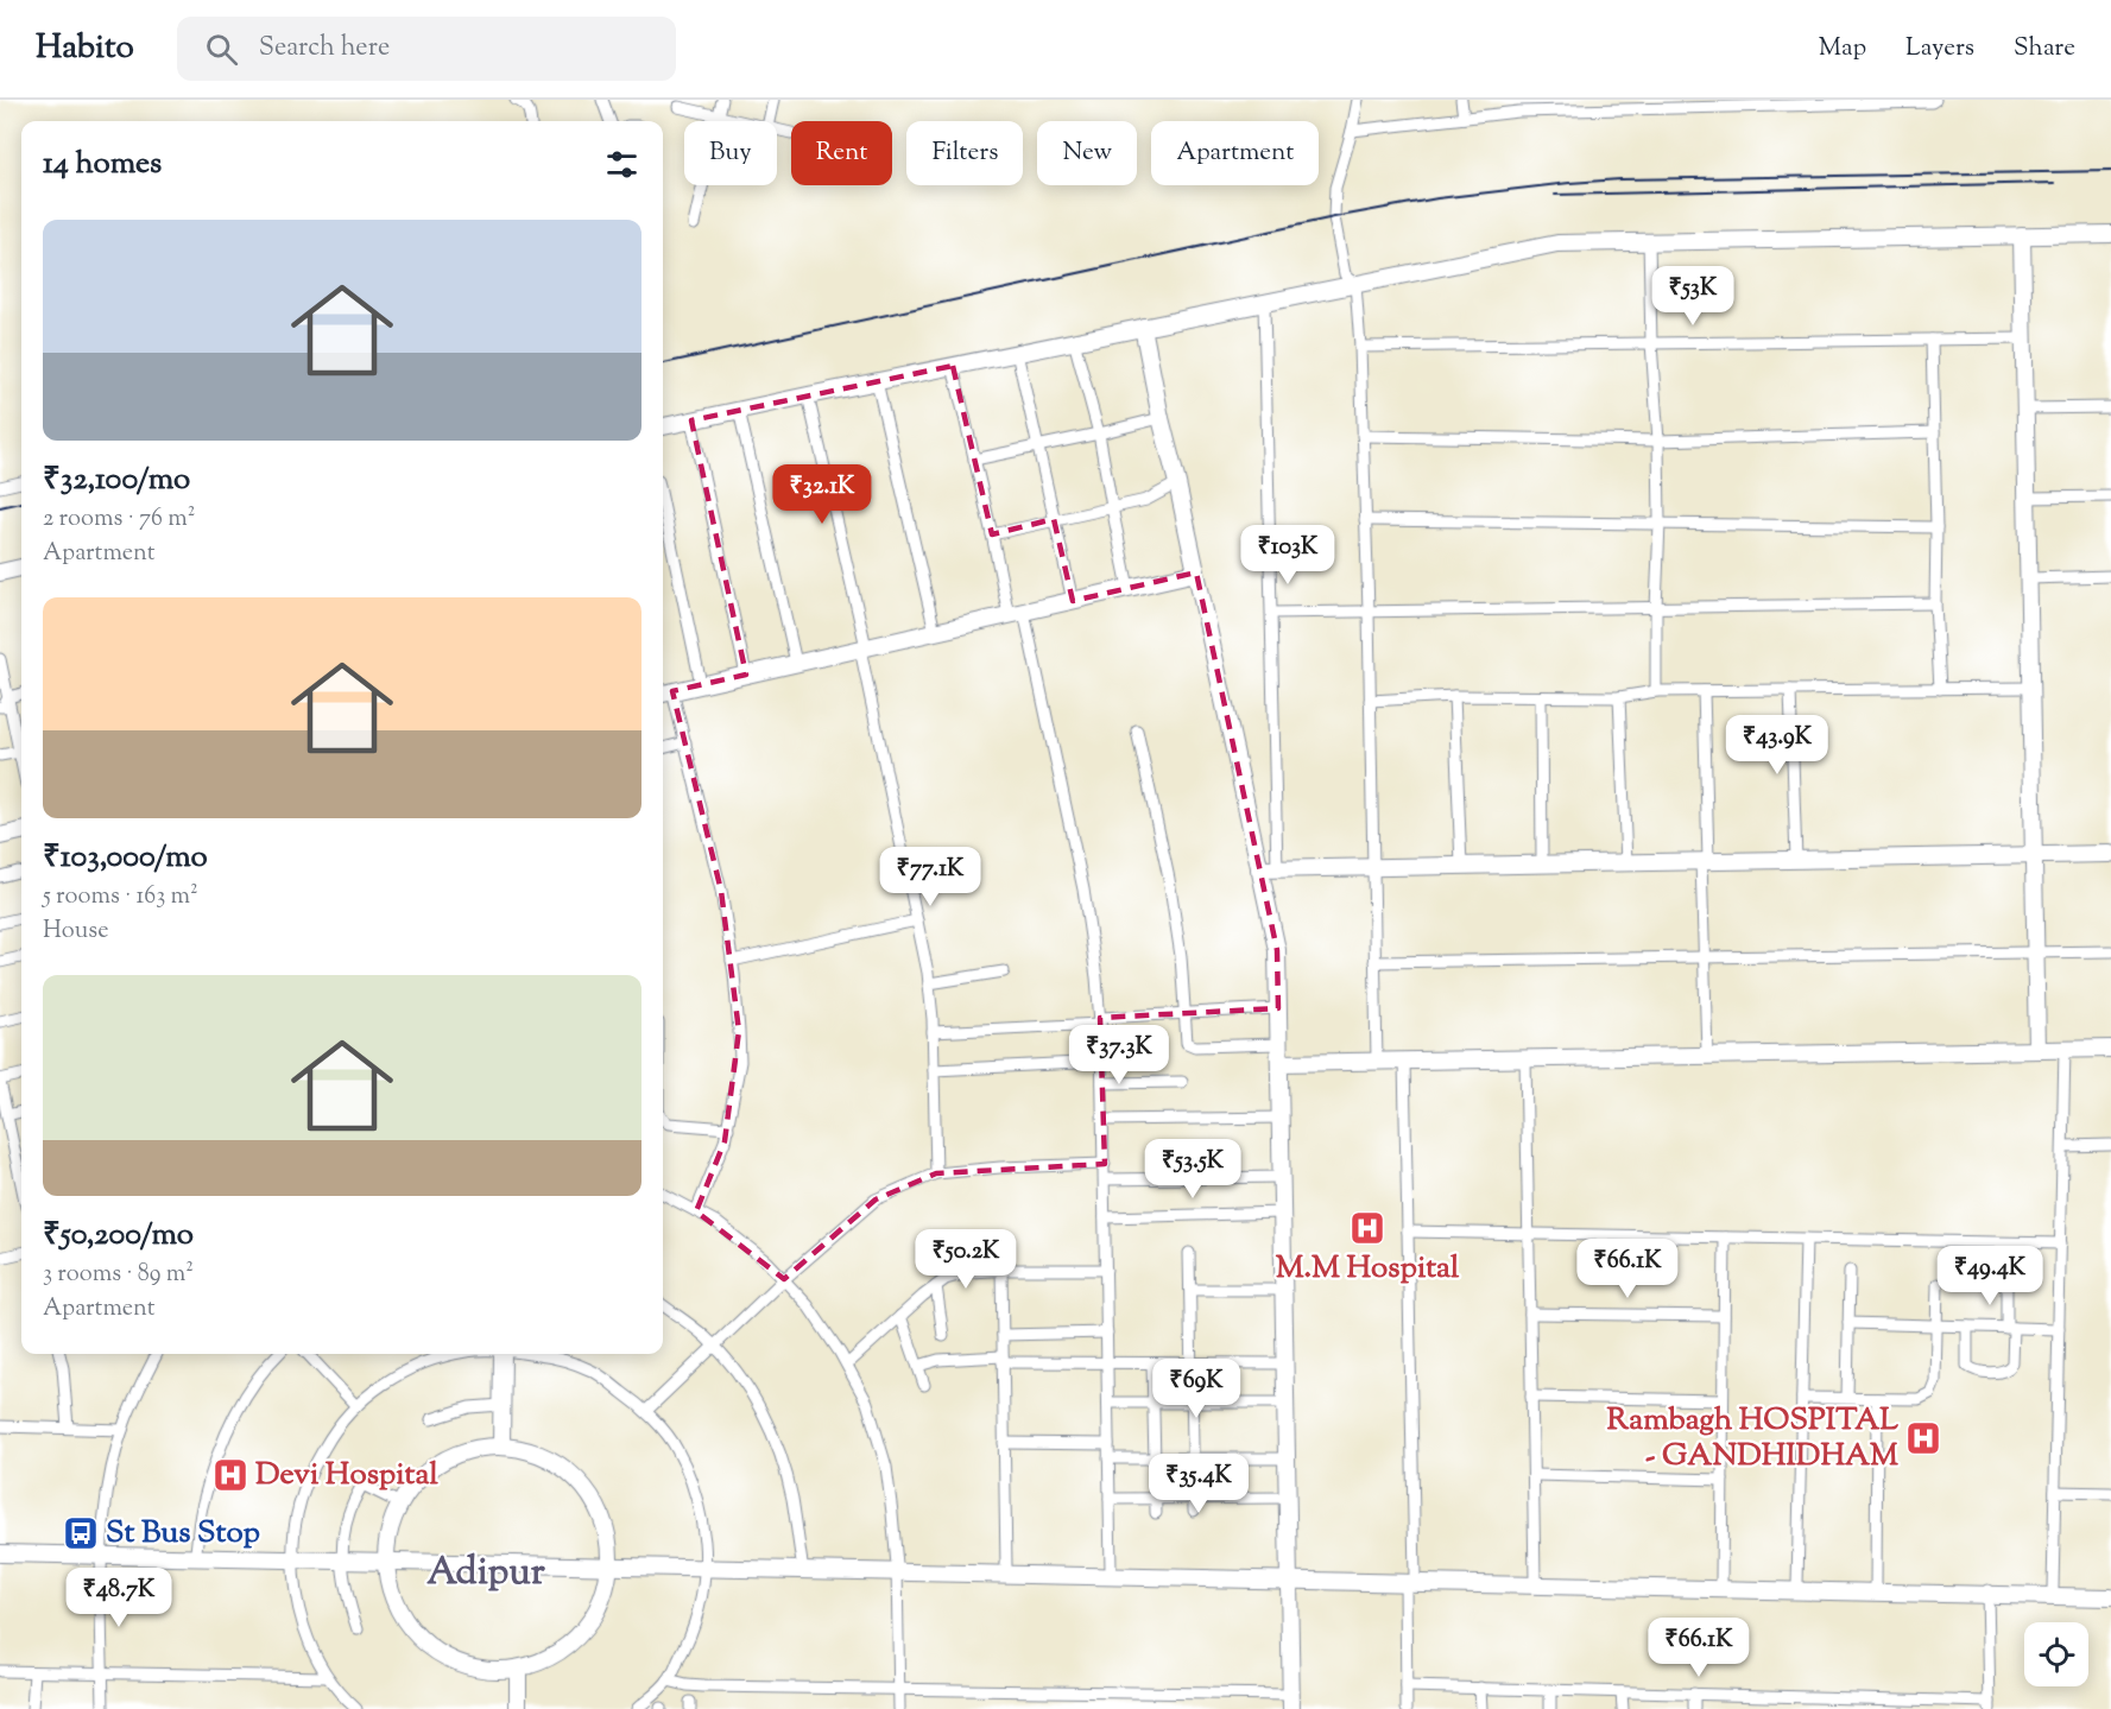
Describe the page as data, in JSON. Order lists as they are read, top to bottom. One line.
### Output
{"districts":["Adipur"],"places":{"hospital":["M.M Hospital","Rambagh HOSPITAL - GANDHIDHAM","Devi Hospital"],"bus stop":["St Bus Stop"]},"page":{"header":"Habito","search":"Search here","nav":["Map","Layers","Share"],"chip":["Buy","Rent","Filters","New","Apartment"],"heading":"14 homes","list":[{"name":"₹32,100/mo","note":"2 rooms · 76 m² · Apartment"},{"name":"₹103,000/mo","note":"5 rooms · 163 m² · House"},{"name":"₹50,200/mo","note":"3 rooms · 89 m² · Apartment"}],"price":["₹53K","₹32.1K","₹103K","₹43.9K","₹77.1K","₹37.3K","₹53.5K","₹50.2K","₹66.1K","₹49.4K","₹69K","₹35.4K","₹48.7K","₹66.1K"]}}
